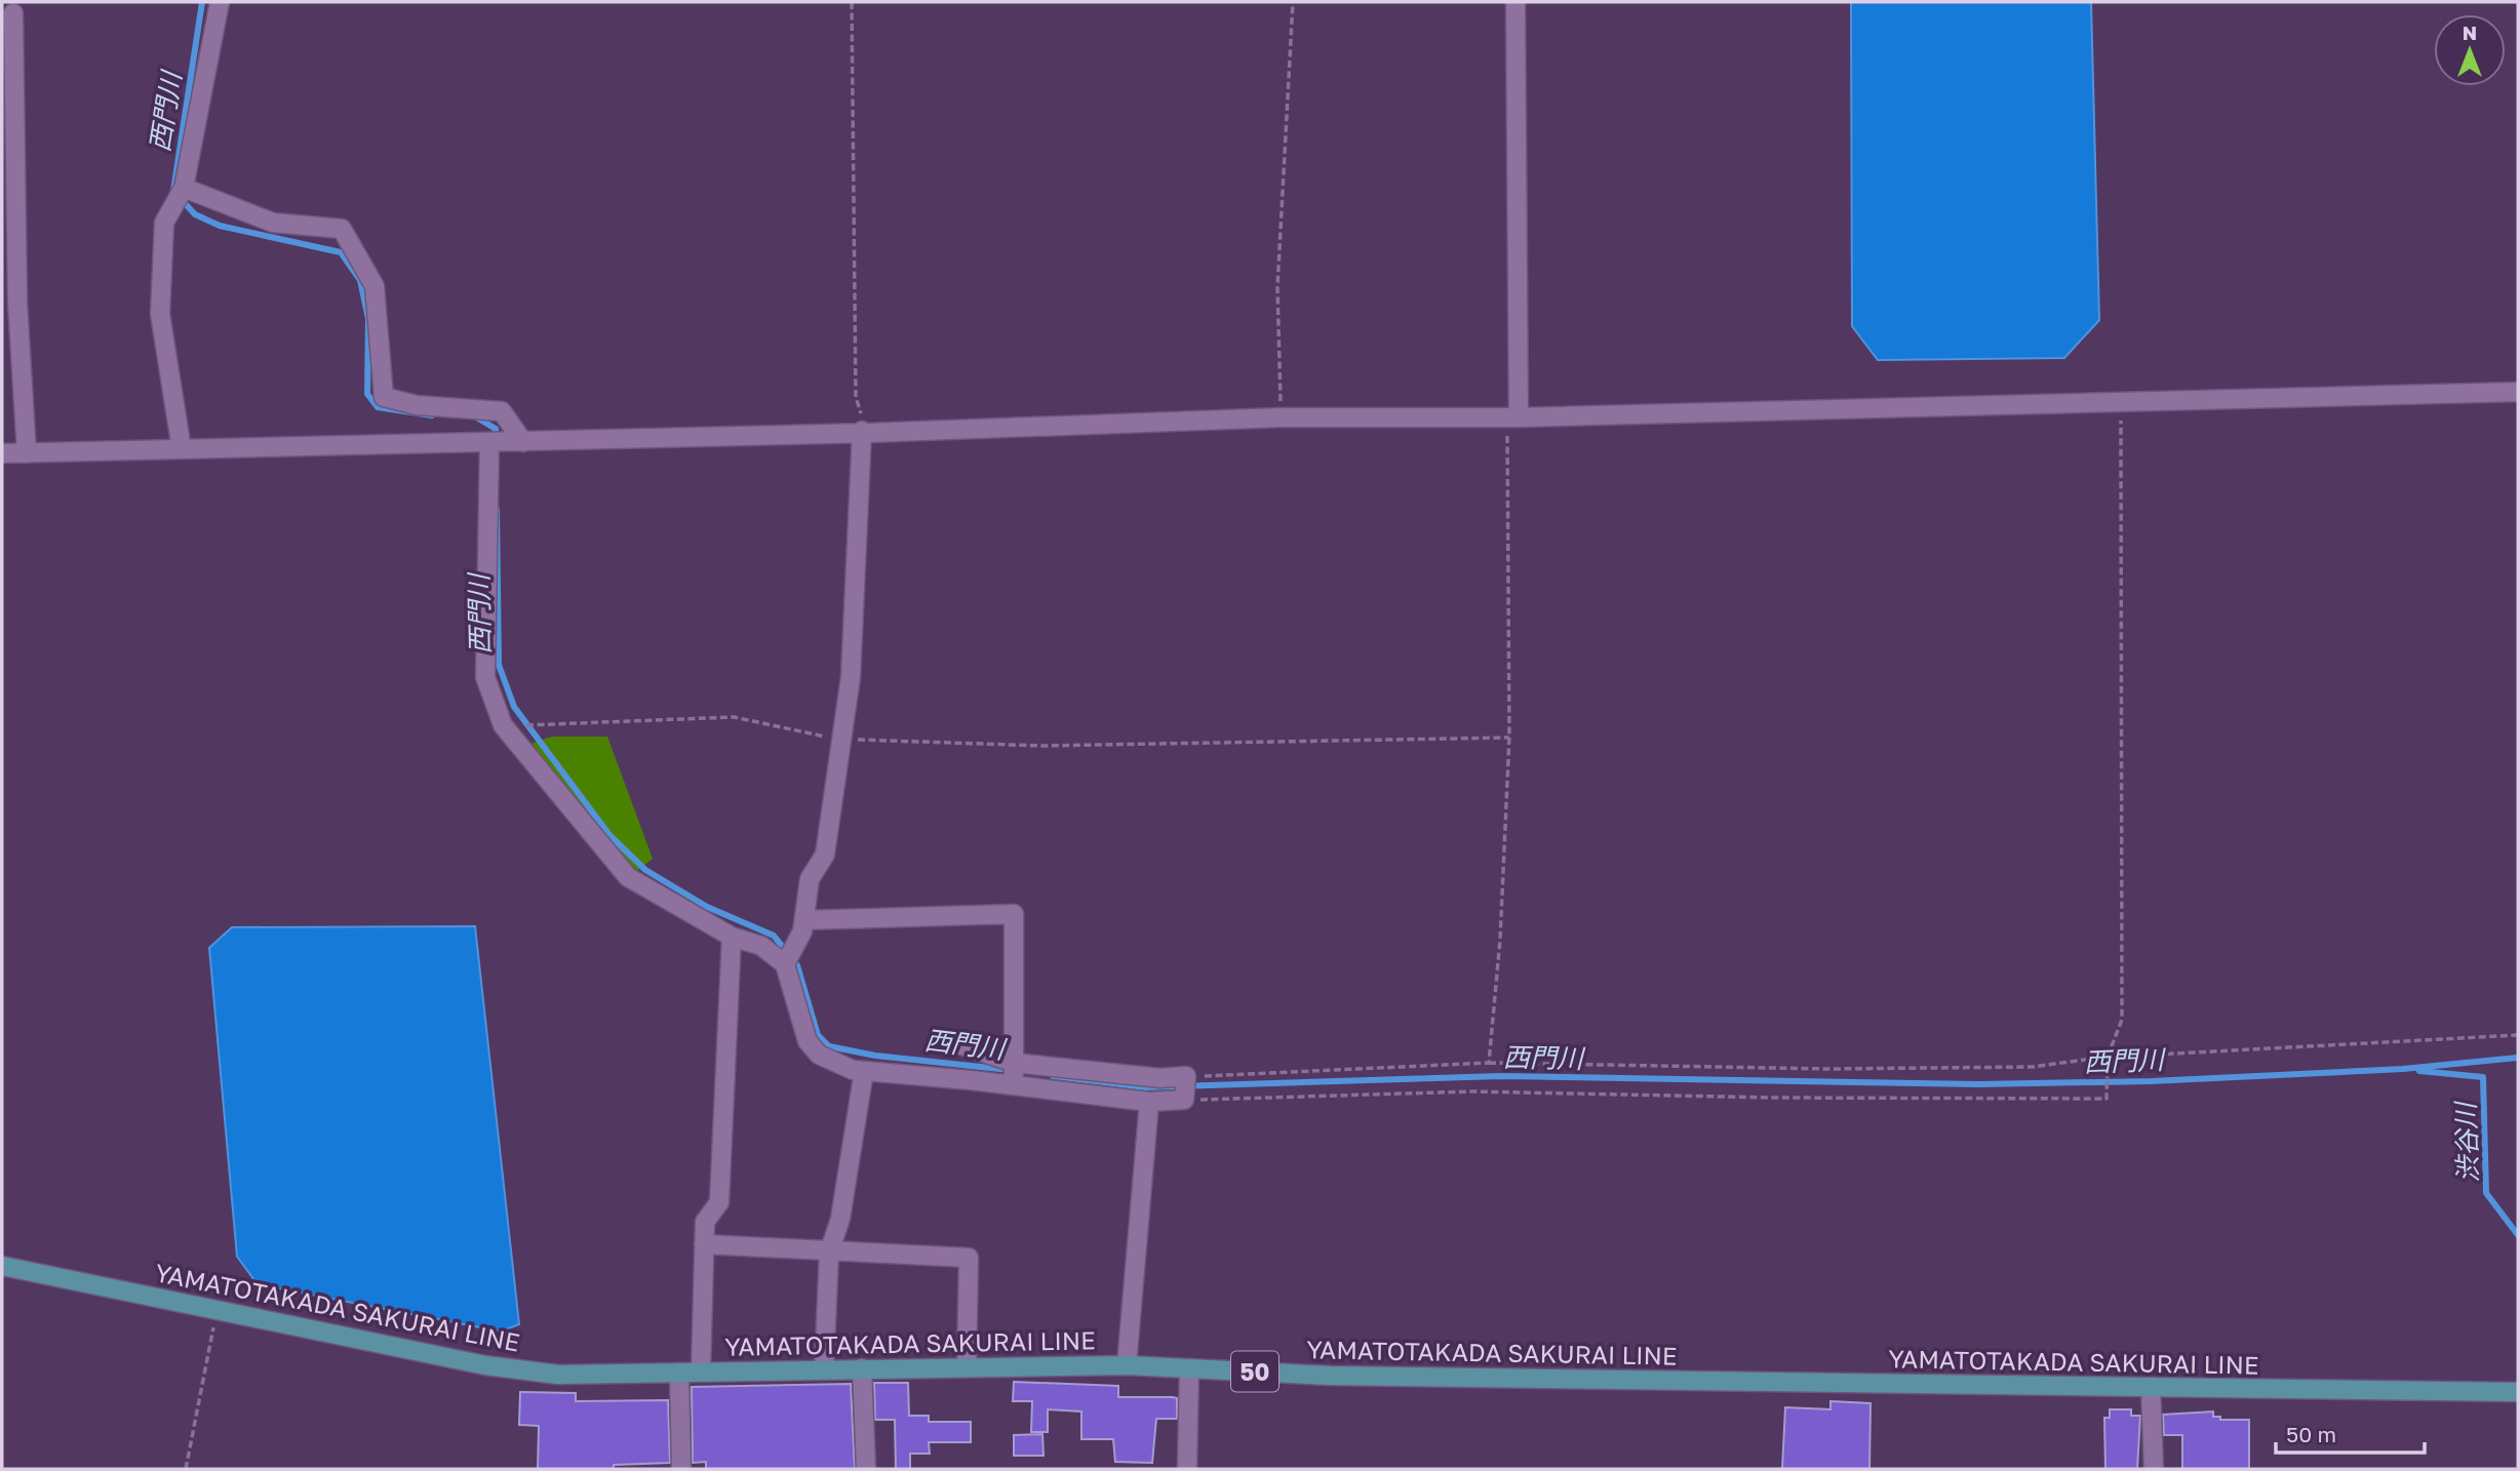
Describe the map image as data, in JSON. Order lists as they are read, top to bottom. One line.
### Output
{"streets":{"main road":["YAMATOTAKADA SAKURAI LINE","50"]},"water":["西門川","渋谷川"],"scale_bar":"50 m","north":"top"}
